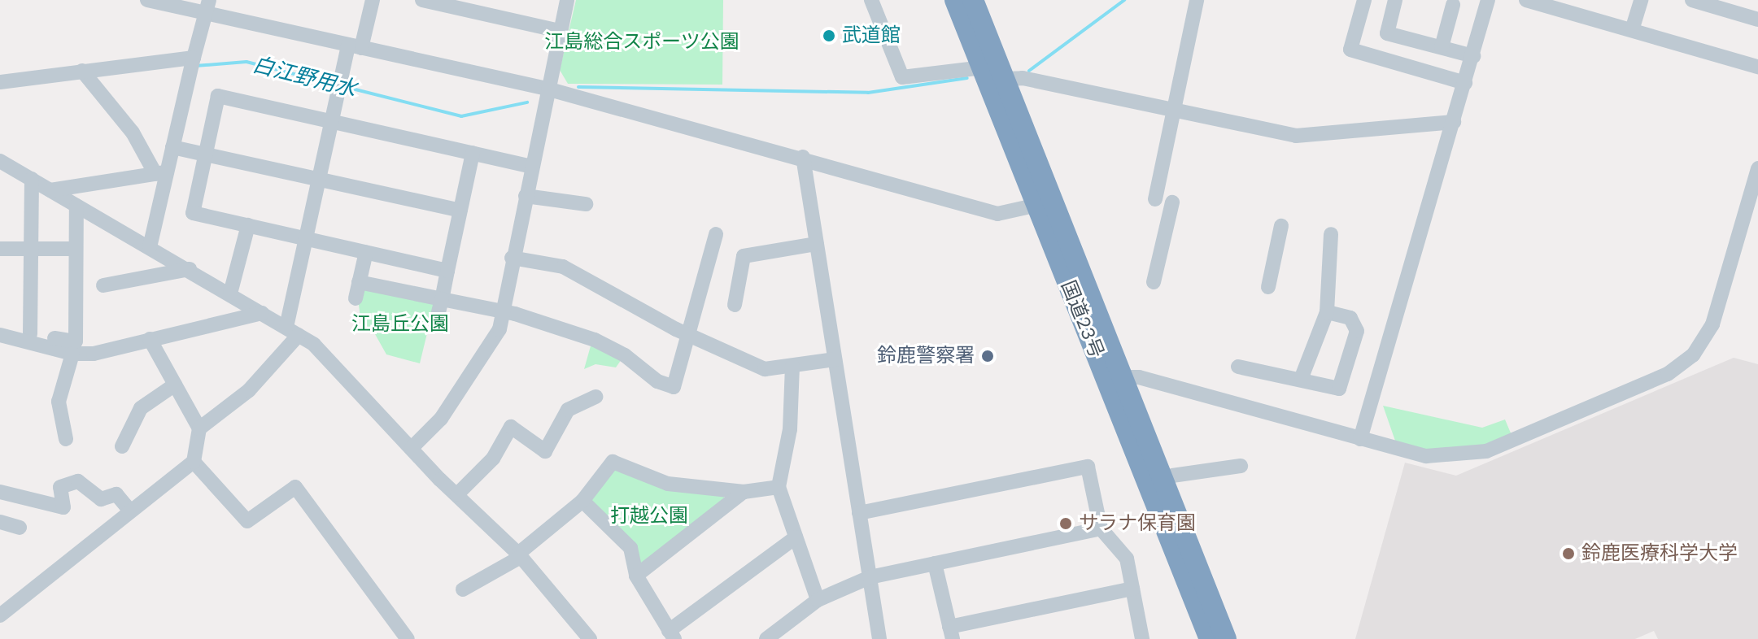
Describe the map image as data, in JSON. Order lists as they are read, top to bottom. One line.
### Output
{"streets":{"highway":["国道23号"]},"water":["白江野用水"],"parks":["江島総合スポーツ公園","江島丘公園","打越公園"],"places":["武道館","鈴鹿警察署","サラナ保育園","鈴鹿医療科学大学"]}
